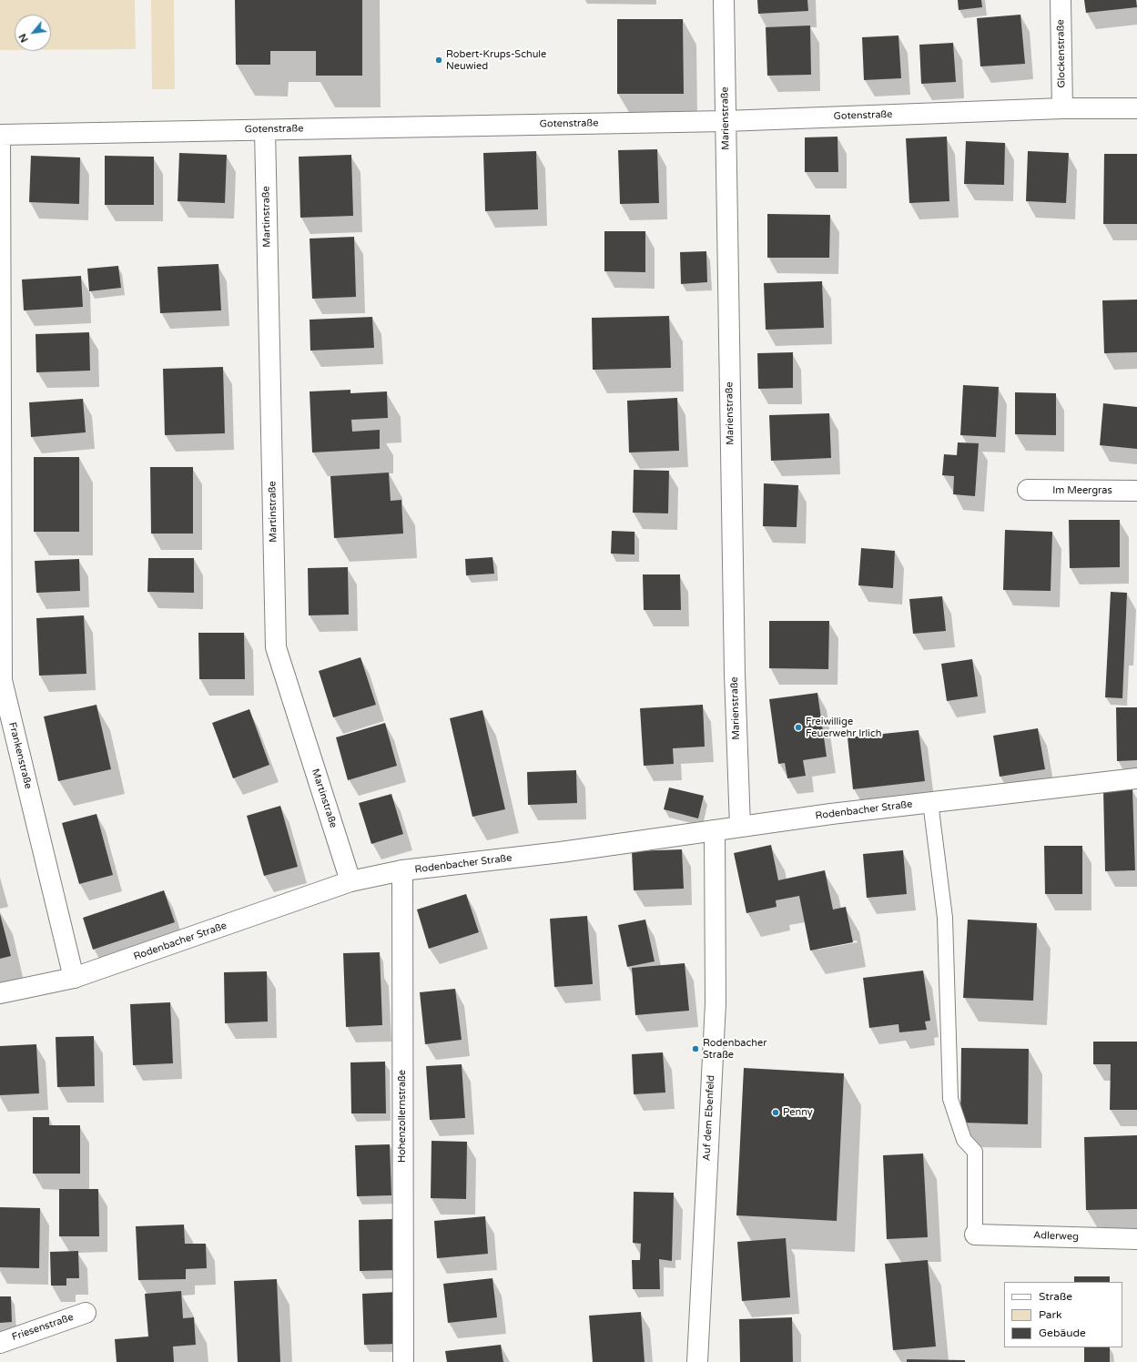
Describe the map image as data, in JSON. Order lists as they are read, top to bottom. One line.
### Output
{"streets":{"street":["Glockenstraße","Gotenstraße","Marienstraße","Martinstraße","Im Meergras","Frankenstraße","Rodenbacher Straße","Hohenzollernstraße","Auf dem Ebenfeld","Adlerweg","Friesenstraße"]},"crossings":[["Glockenstraße","Gotenstraße"],["Gotenstraße","Marienstraße"],["Gotenstraße","Martinstraße"],["Gotenstraße","Frankenstraße"],["Marienstraße","Rodenbacher Straße"],["Martinstraße","Rodenbacher Straße"],["Frankenstraße","Rodenbacher Straße"],["Rodenbacher Straße","Hohenzollernstraße"],["Rodenbacher Straße","Auf dem Ebenfeld"]],"places":["Robert-Krups-Schule Neuwied","Freiwillige Feuerwehr Irlich","Rodenbacher Straße","Penny"],"legend":["Straße","Park","Gebäude"],"north":"bottom left"}
